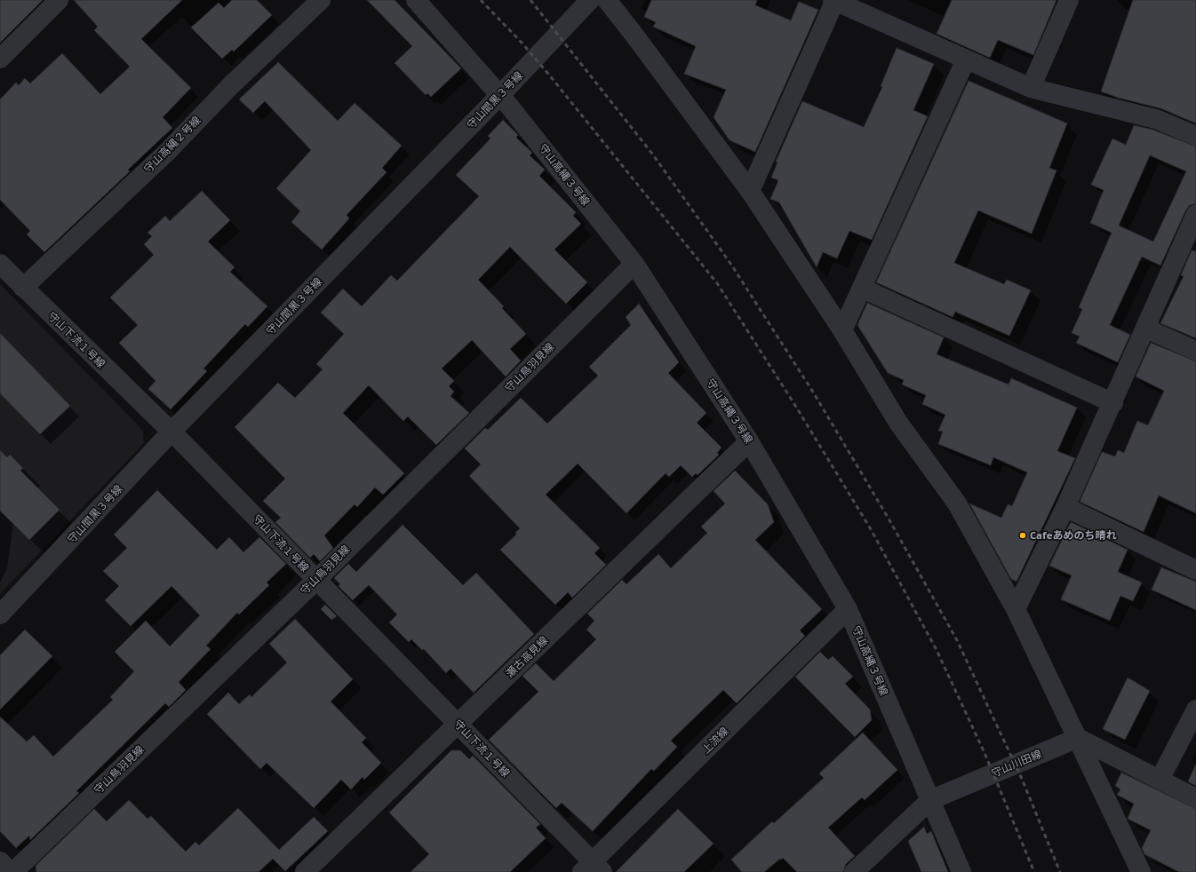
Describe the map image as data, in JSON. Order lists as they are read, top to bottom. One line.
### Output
{"streets":{"street":["守山間黒３号線","守山高縄２号線","守山高縄３号線","守山下流１号線","守山鳥羽見線","瀬古高見線","上流線","守山川田線"]},"crossings":[["守山間黒３号線","守山高縄３号線"],["守山間黒３号線","守山下流１号線"],["守山高縄２号線","守山下流１号線"],["守山高縄３号線","守山鳥羽見線"],["守山高縄３号線","瀬古高見線"],["守山高縄３号線","上流線"],["守山高縄３号線","守山川田線"],["守山下流１号線","守山鳥羽見線"],["守山下流１号線","瀬古高見線"],["守山下流１号線","上流線"]],"places":["Cafeあめのち晴れ"]}
